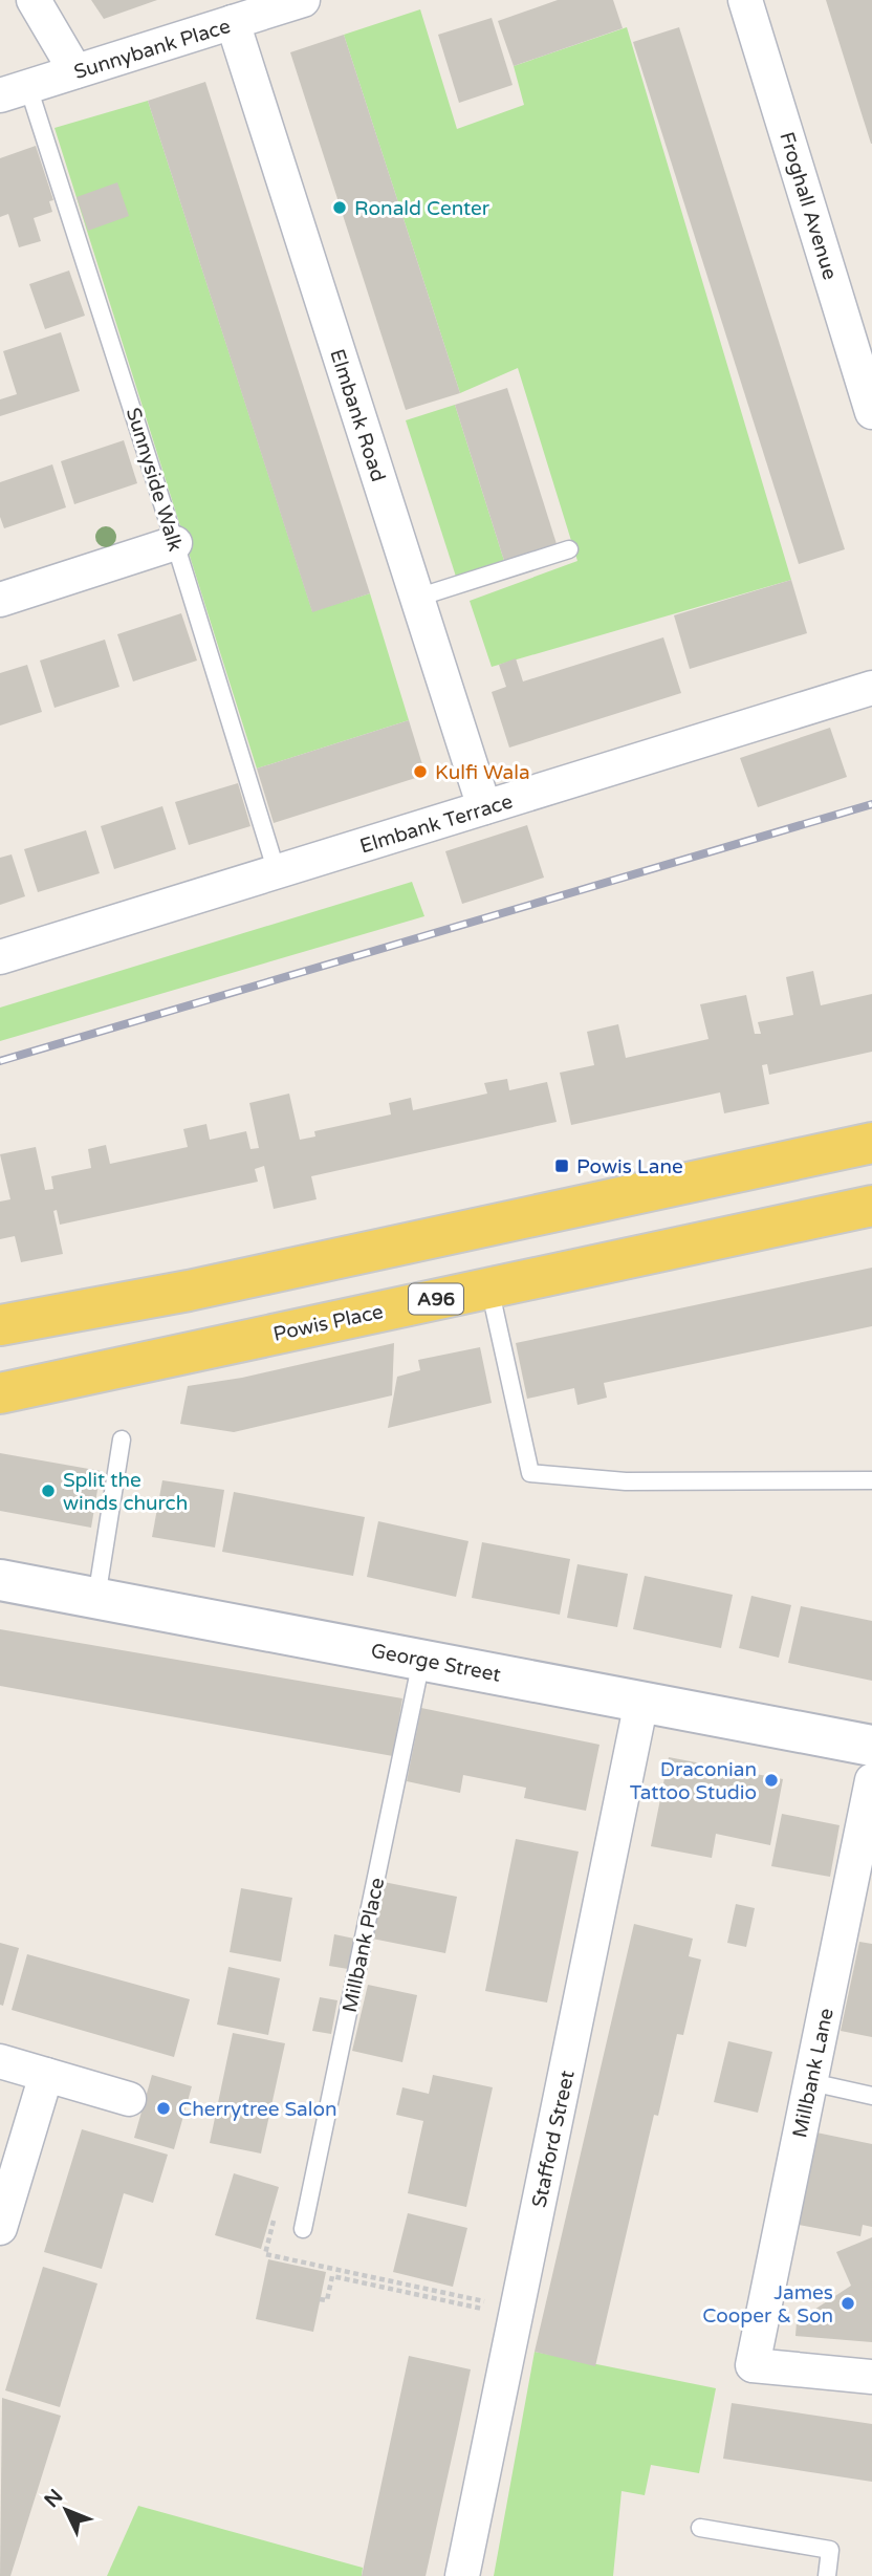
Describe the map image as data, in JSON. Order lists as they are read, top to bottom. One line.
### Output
{"streets":{"main road":["A96","Powis Place"],"street":["Sunnybank Place","Froghall Avenue","Elmbank Road","Elmbank Terrace","George Street","Millbank Lane","Stafford Street"],"lane":["Sunnyside Walk","Millbank Place"]},"crossings":[["Sunnybank Place","Elmbank Road"],["Sunnybank Place","Sunnyside Walk"],["Elmbank Road","Elmbank Terrace"],["Sunnyside Walk","Elmbank Terrace"],["George Street","Millbank Place"],["George Street","Stafford Street"]],"places":{"other":["Ronald Center","Kulfi Wala","Split the winds church","Draconian Tattoo Studio","Cherrytree Salon","James Cooper & Son"],"transit":["Powis Lane"]},"north":"top left"}
